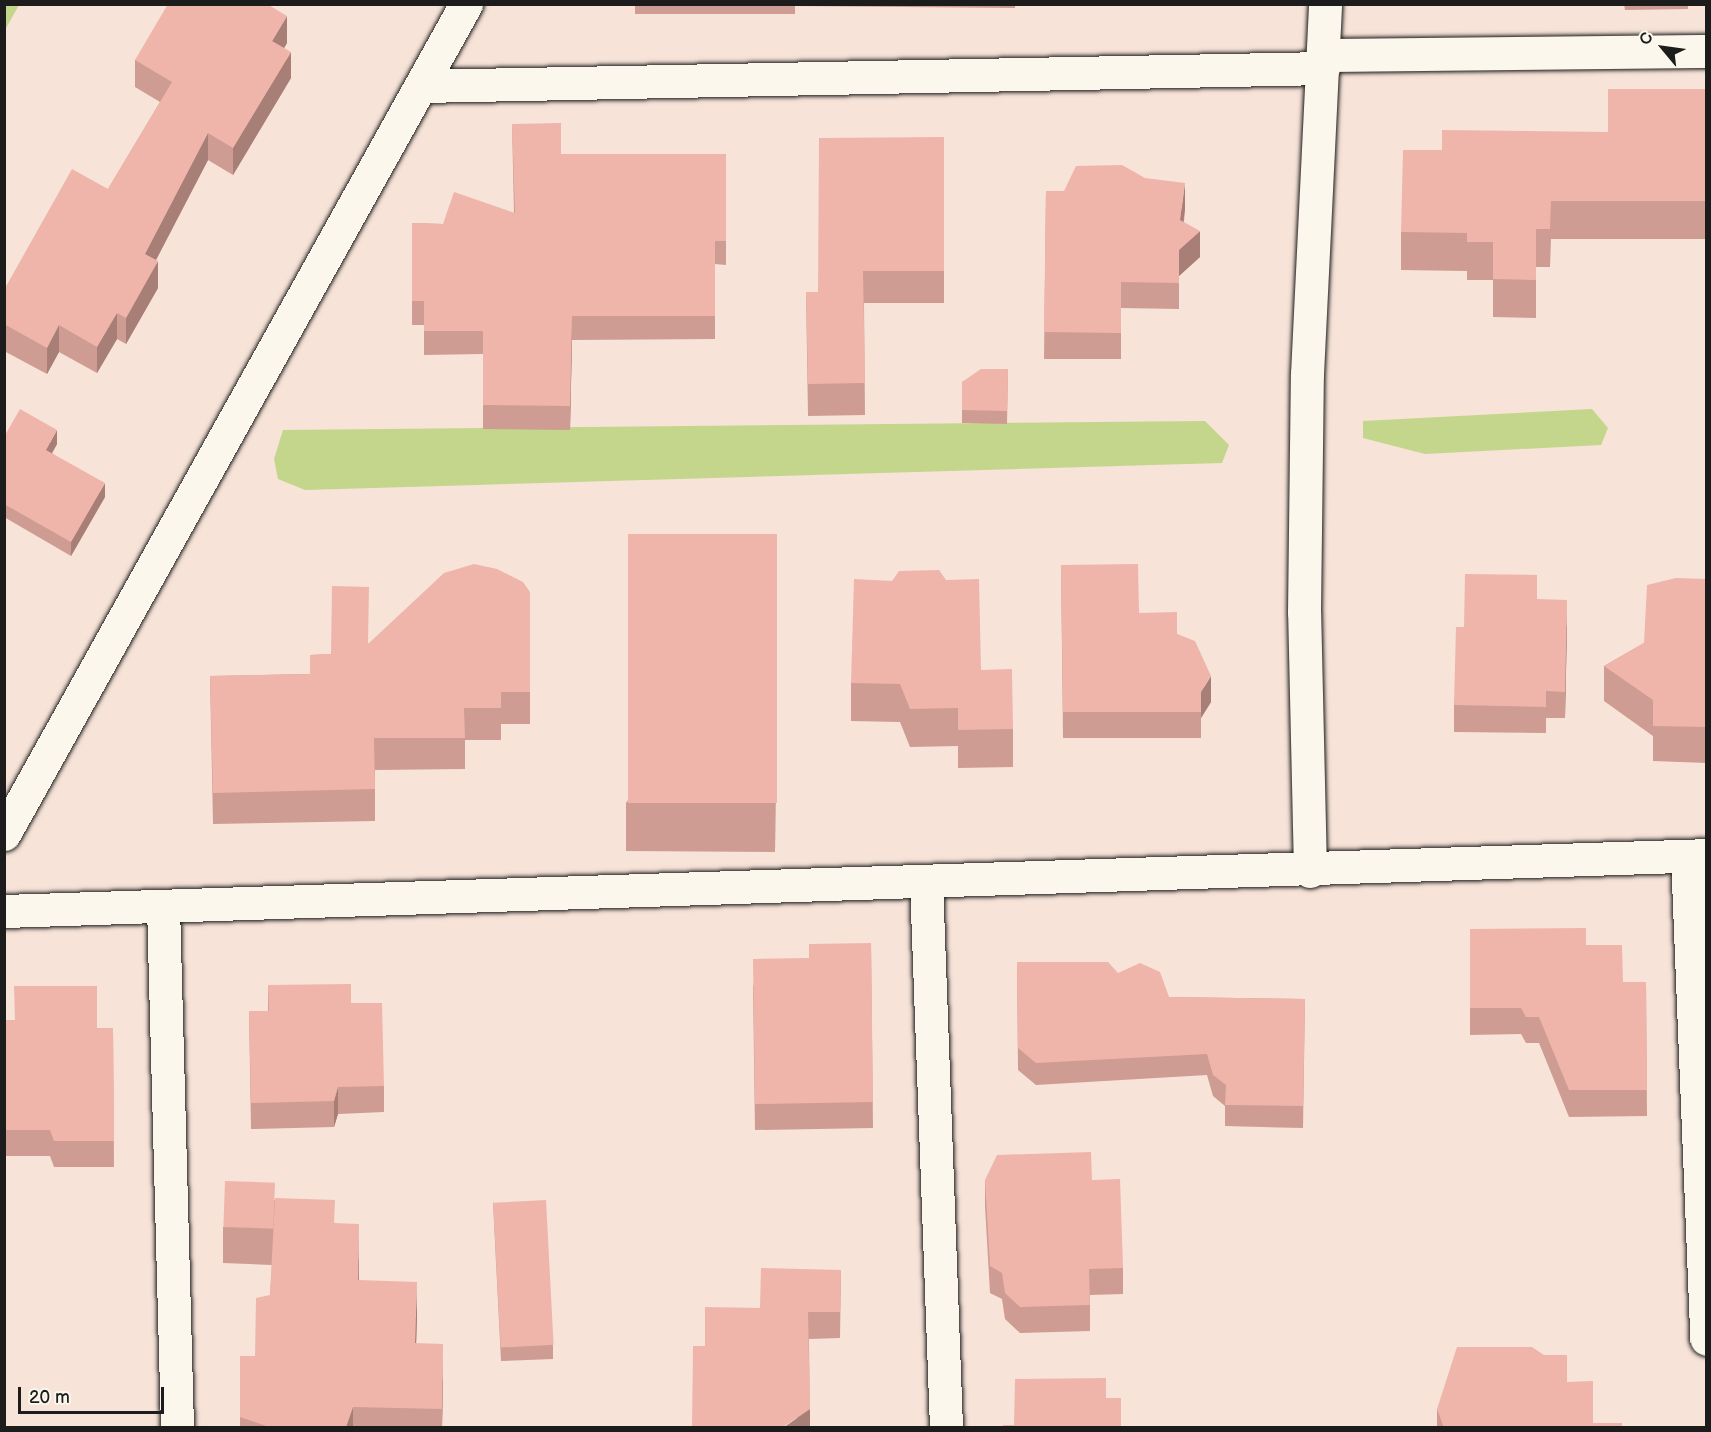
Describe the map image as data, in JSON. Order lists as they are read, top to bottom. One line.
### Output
{"scale_bar":"20 m","north":"top left"}
